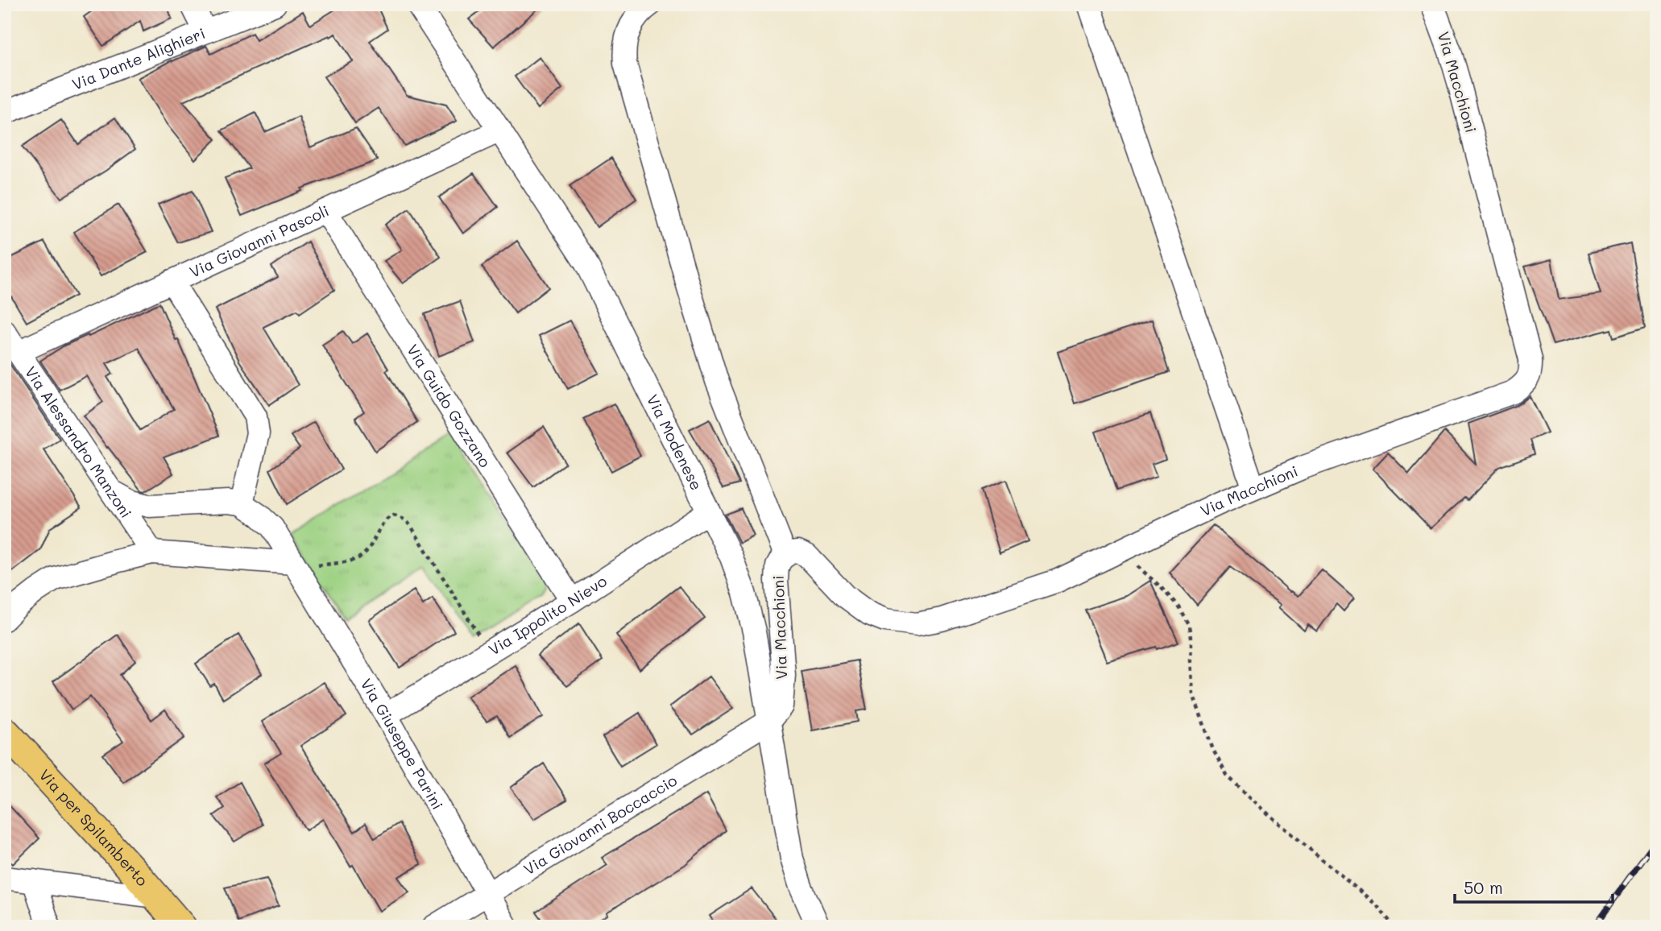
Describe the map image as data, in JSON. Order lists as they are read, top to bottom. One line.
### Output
{"streets":{"main road":["Via per Spilamberto"],"street":["Via Dante Alighieri","Via Macchioni","Via Giovanni Pascoli","Via Guido Gozzano","Via Alessandro Manzoni","Via Modenese","Via Ippolito Nievo","Via Giuseppe Parini","Via Giovanni Boccaccio"]},"crossings":[["Via Macchioni","Via Modenese"],["Via Macchioni","Via Giovanni Boccaccio"],["Via Giovanni Pascoli","Via Guido Gozzano"],["Via Giovanni Pascoli","Via Alessandro Manzoni"],["Via Giovanni Pascoli","Via Modenese"],["Via Guido Gozzano","Via Ippolito Nievo"],["Via Modenese","Via Ippolito Nievo"],["Via Modenese","Via Giovanni Boccaccio"],["Via Ippolito Nievo","Via Giuseppe Parini"],["Via Giuseppe Parini","Via Giovanni Boccaccio"]],"scale_bar":"50 m"}
